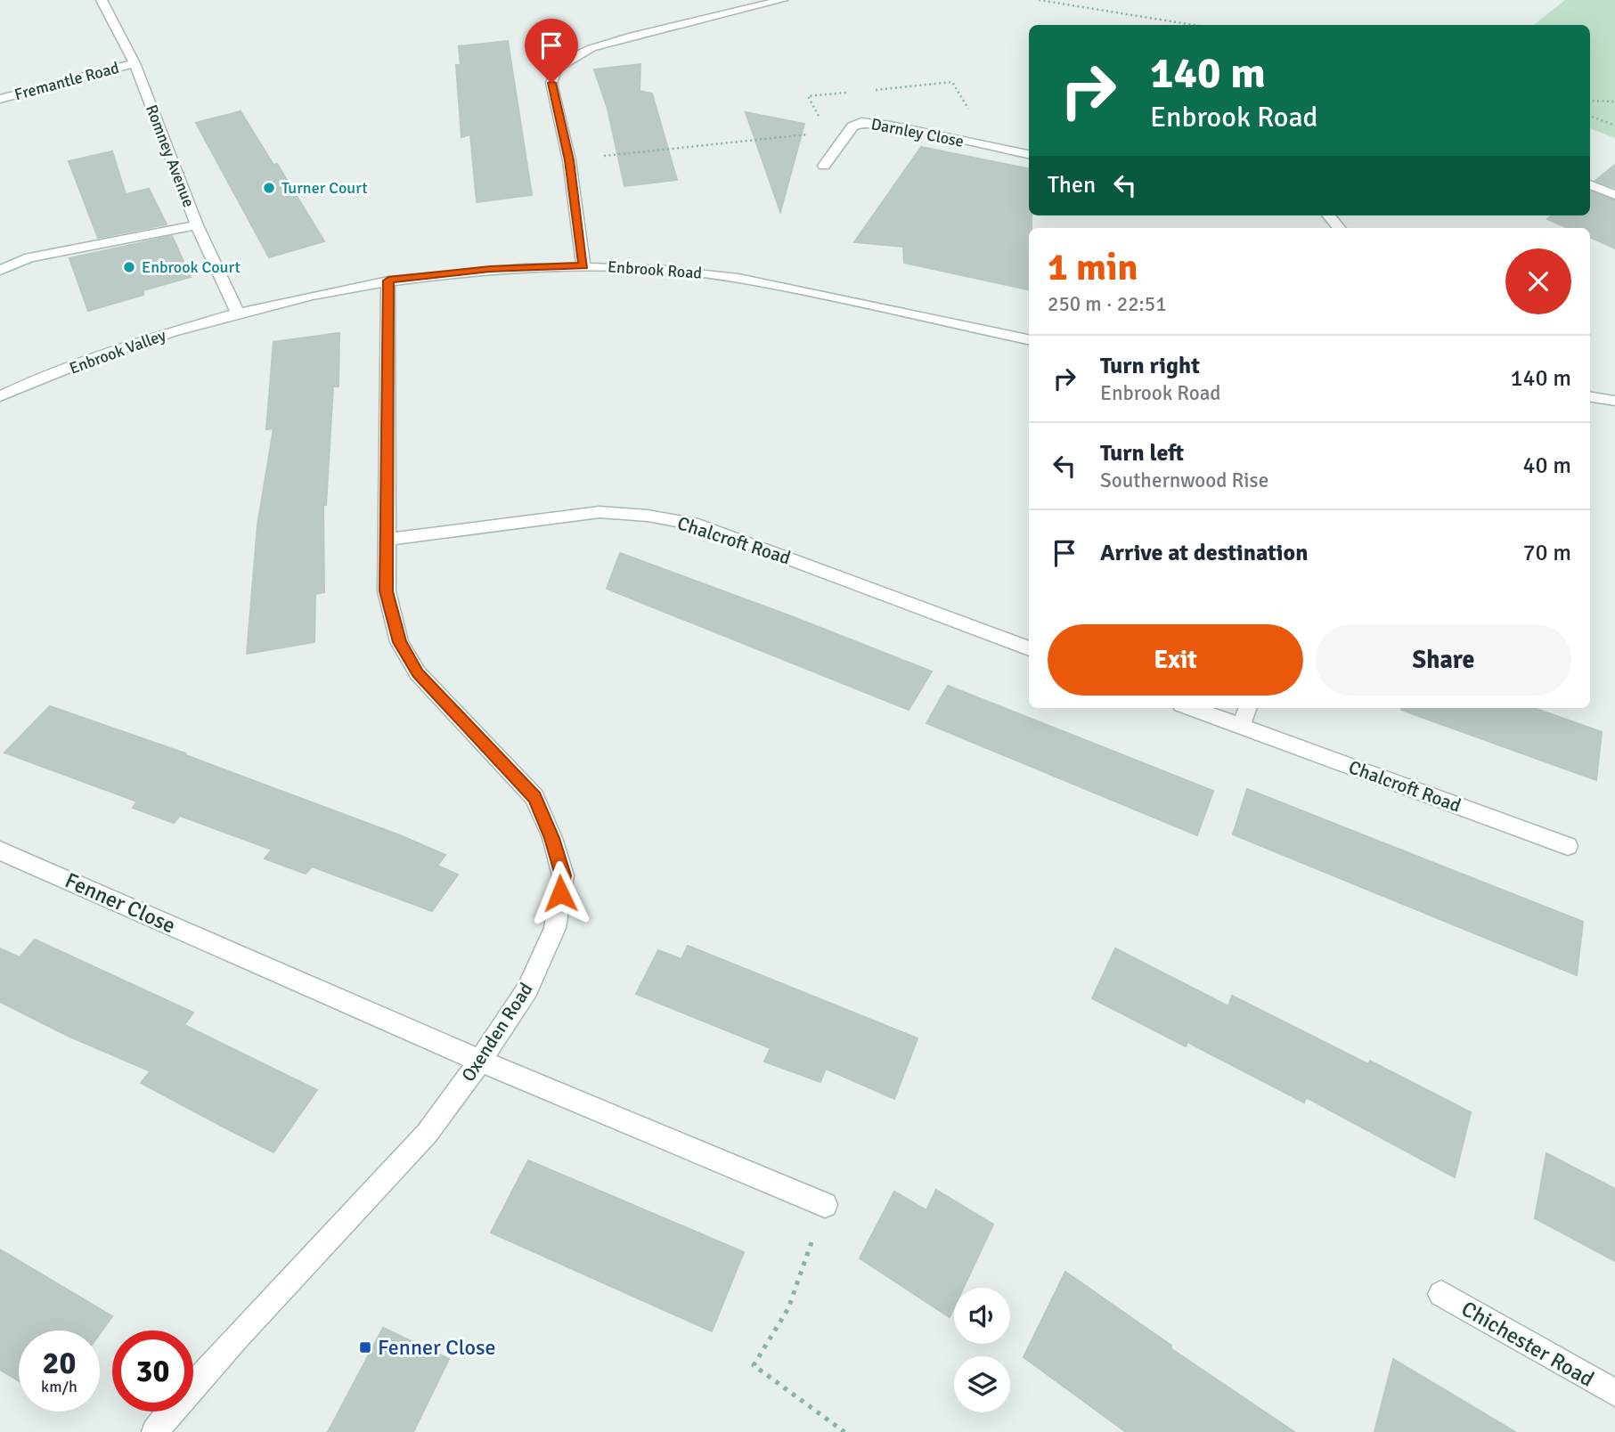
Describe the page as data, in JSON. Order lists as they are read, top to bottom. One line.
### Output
{"streets":{"street":["Fremantle Road","Darnley Close","Romney Avenue","Enbrook Road","Enbrook Valley","Chalcroft Road","Fenner Close","Oxenden Road","Chichester Road"]},"crossings":[["Fremantle Road","Romney Avenue"],["Romney Avenue","Enbrook Road"],["Romney Avenue","Enbrook Valley"],["Enbrook Road","Enbrook Valley"],["Enbrook Road","Oxenden Road"],["Chalcroft Road","Oxenden Road"],["Fenner Close","Oxenden Road"]],"places":{"other":["Turner Court","Enbrook Court"],"transit":["Fenner Close"]},"page":{"turn":["140 m","Enbrook Road"],"then":"Then","heading":["1 min","250 m · 22:51"],"list":[{"name":"Turn right","note":"Enbrook Road","value":"140 m"},{"name":"Turn left","note":"Southernwood Rise","value":"40 m"},{"name":"Arrive at destination","value":"70 m"}],"buttons":["Exit","Share"],"speed":"20 km/h","limit":"30"}}
